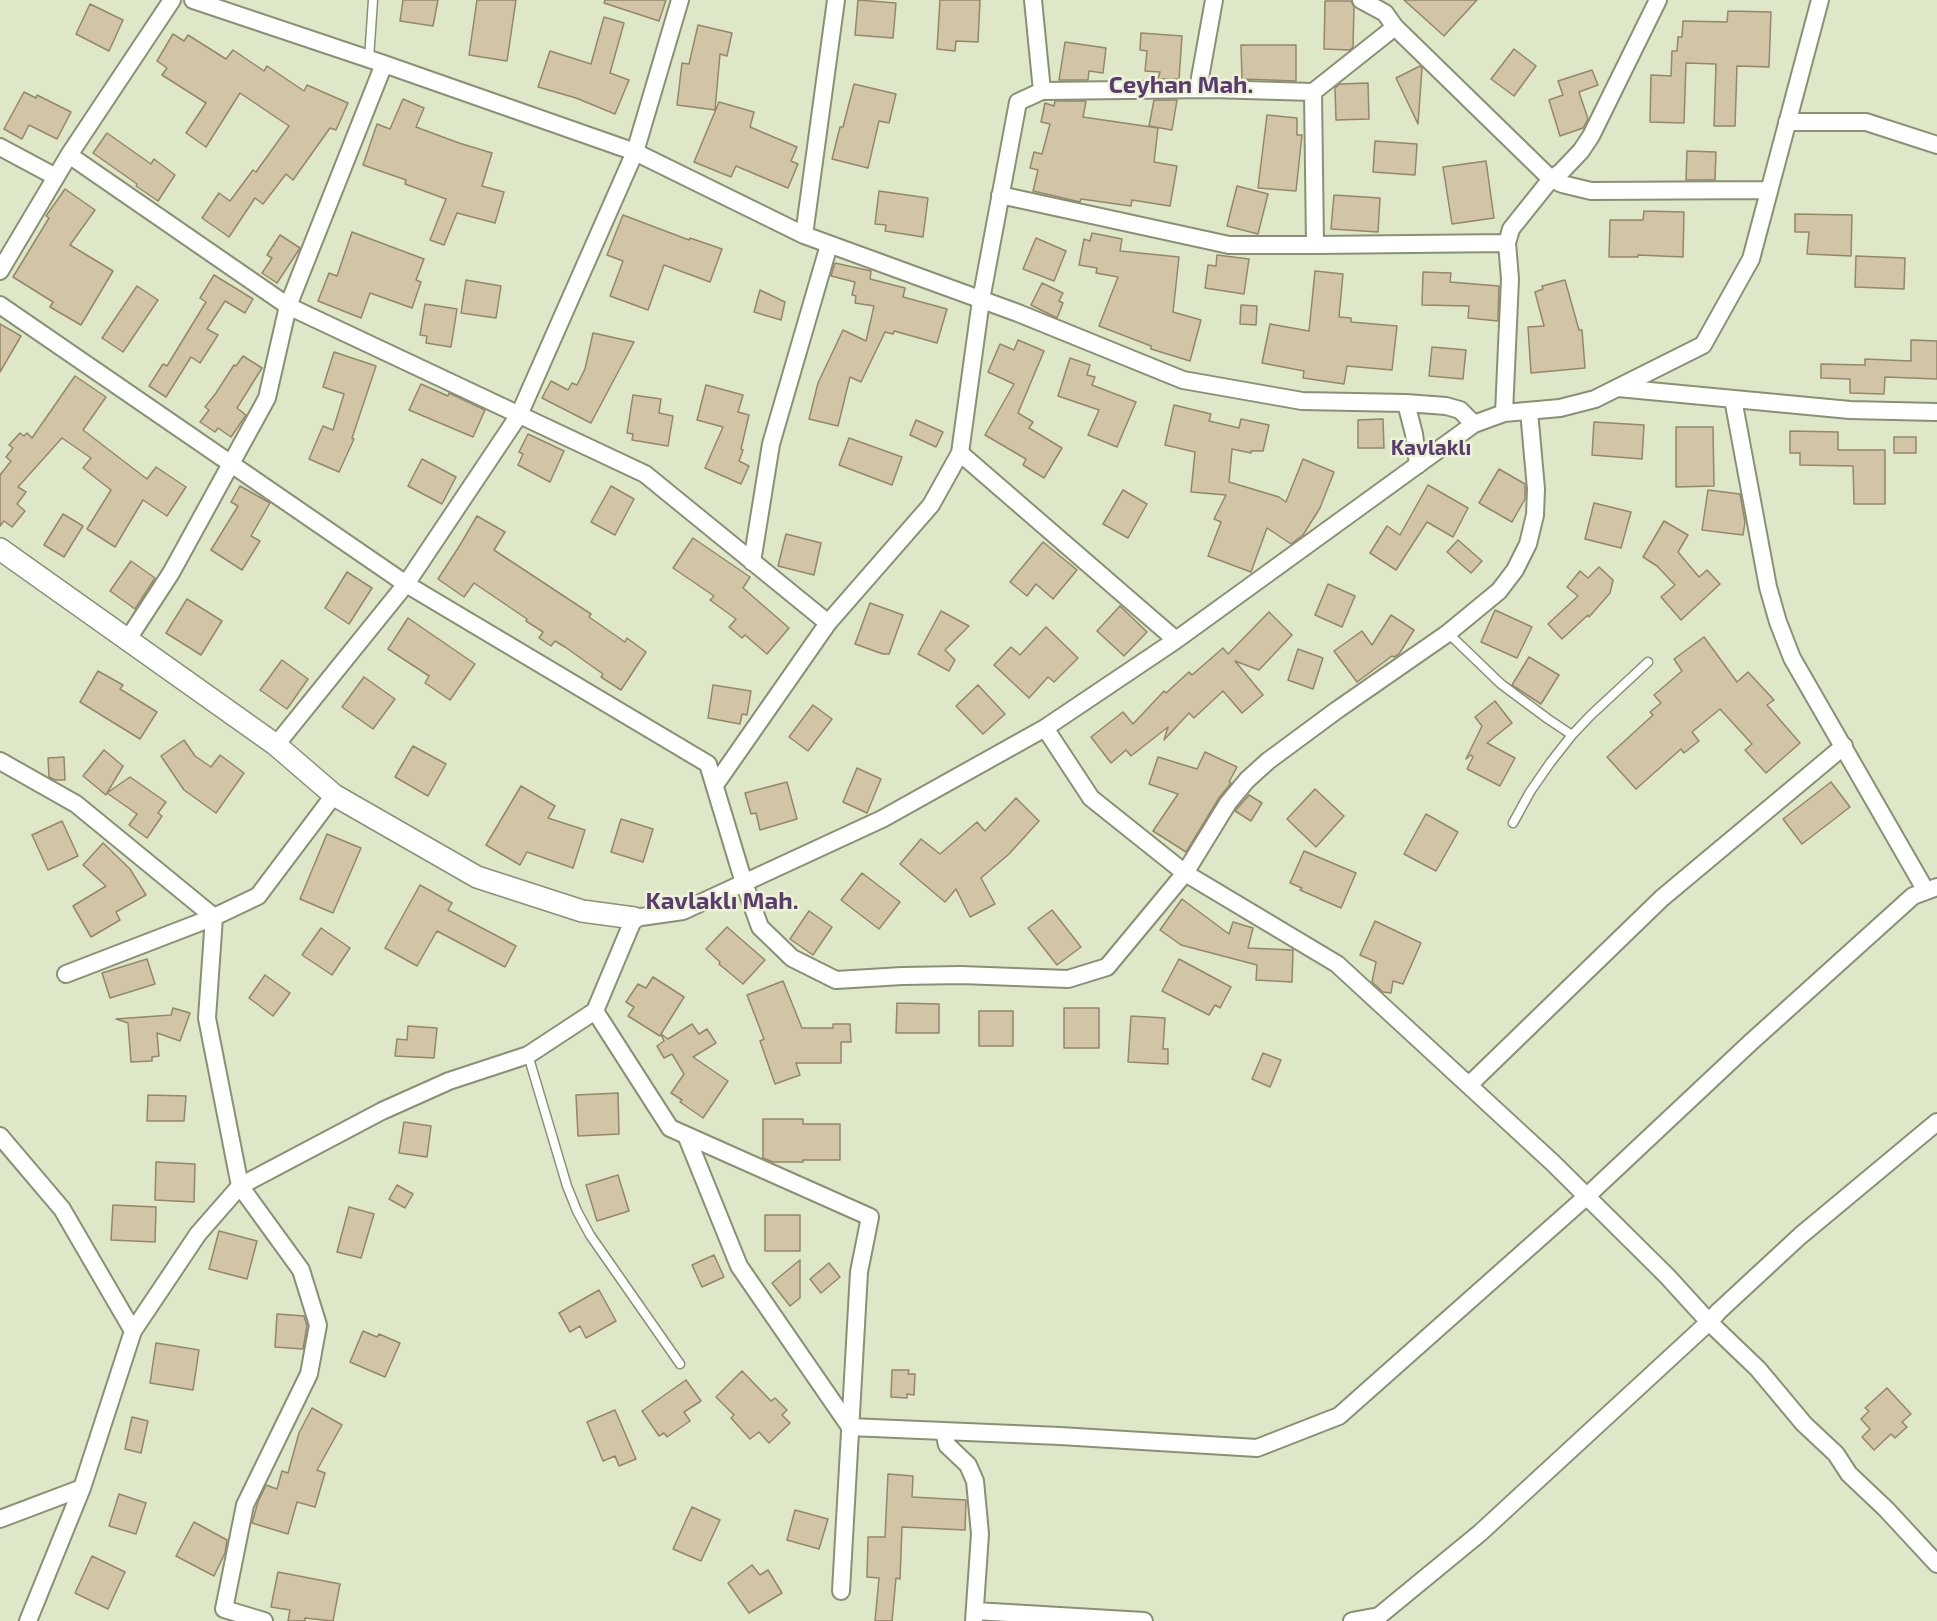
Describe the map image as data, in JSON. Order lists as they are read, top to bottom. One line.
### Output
{"districts":["Ceyhan Mah.","Kavlaklı","Kavlaklı Mah."]}
